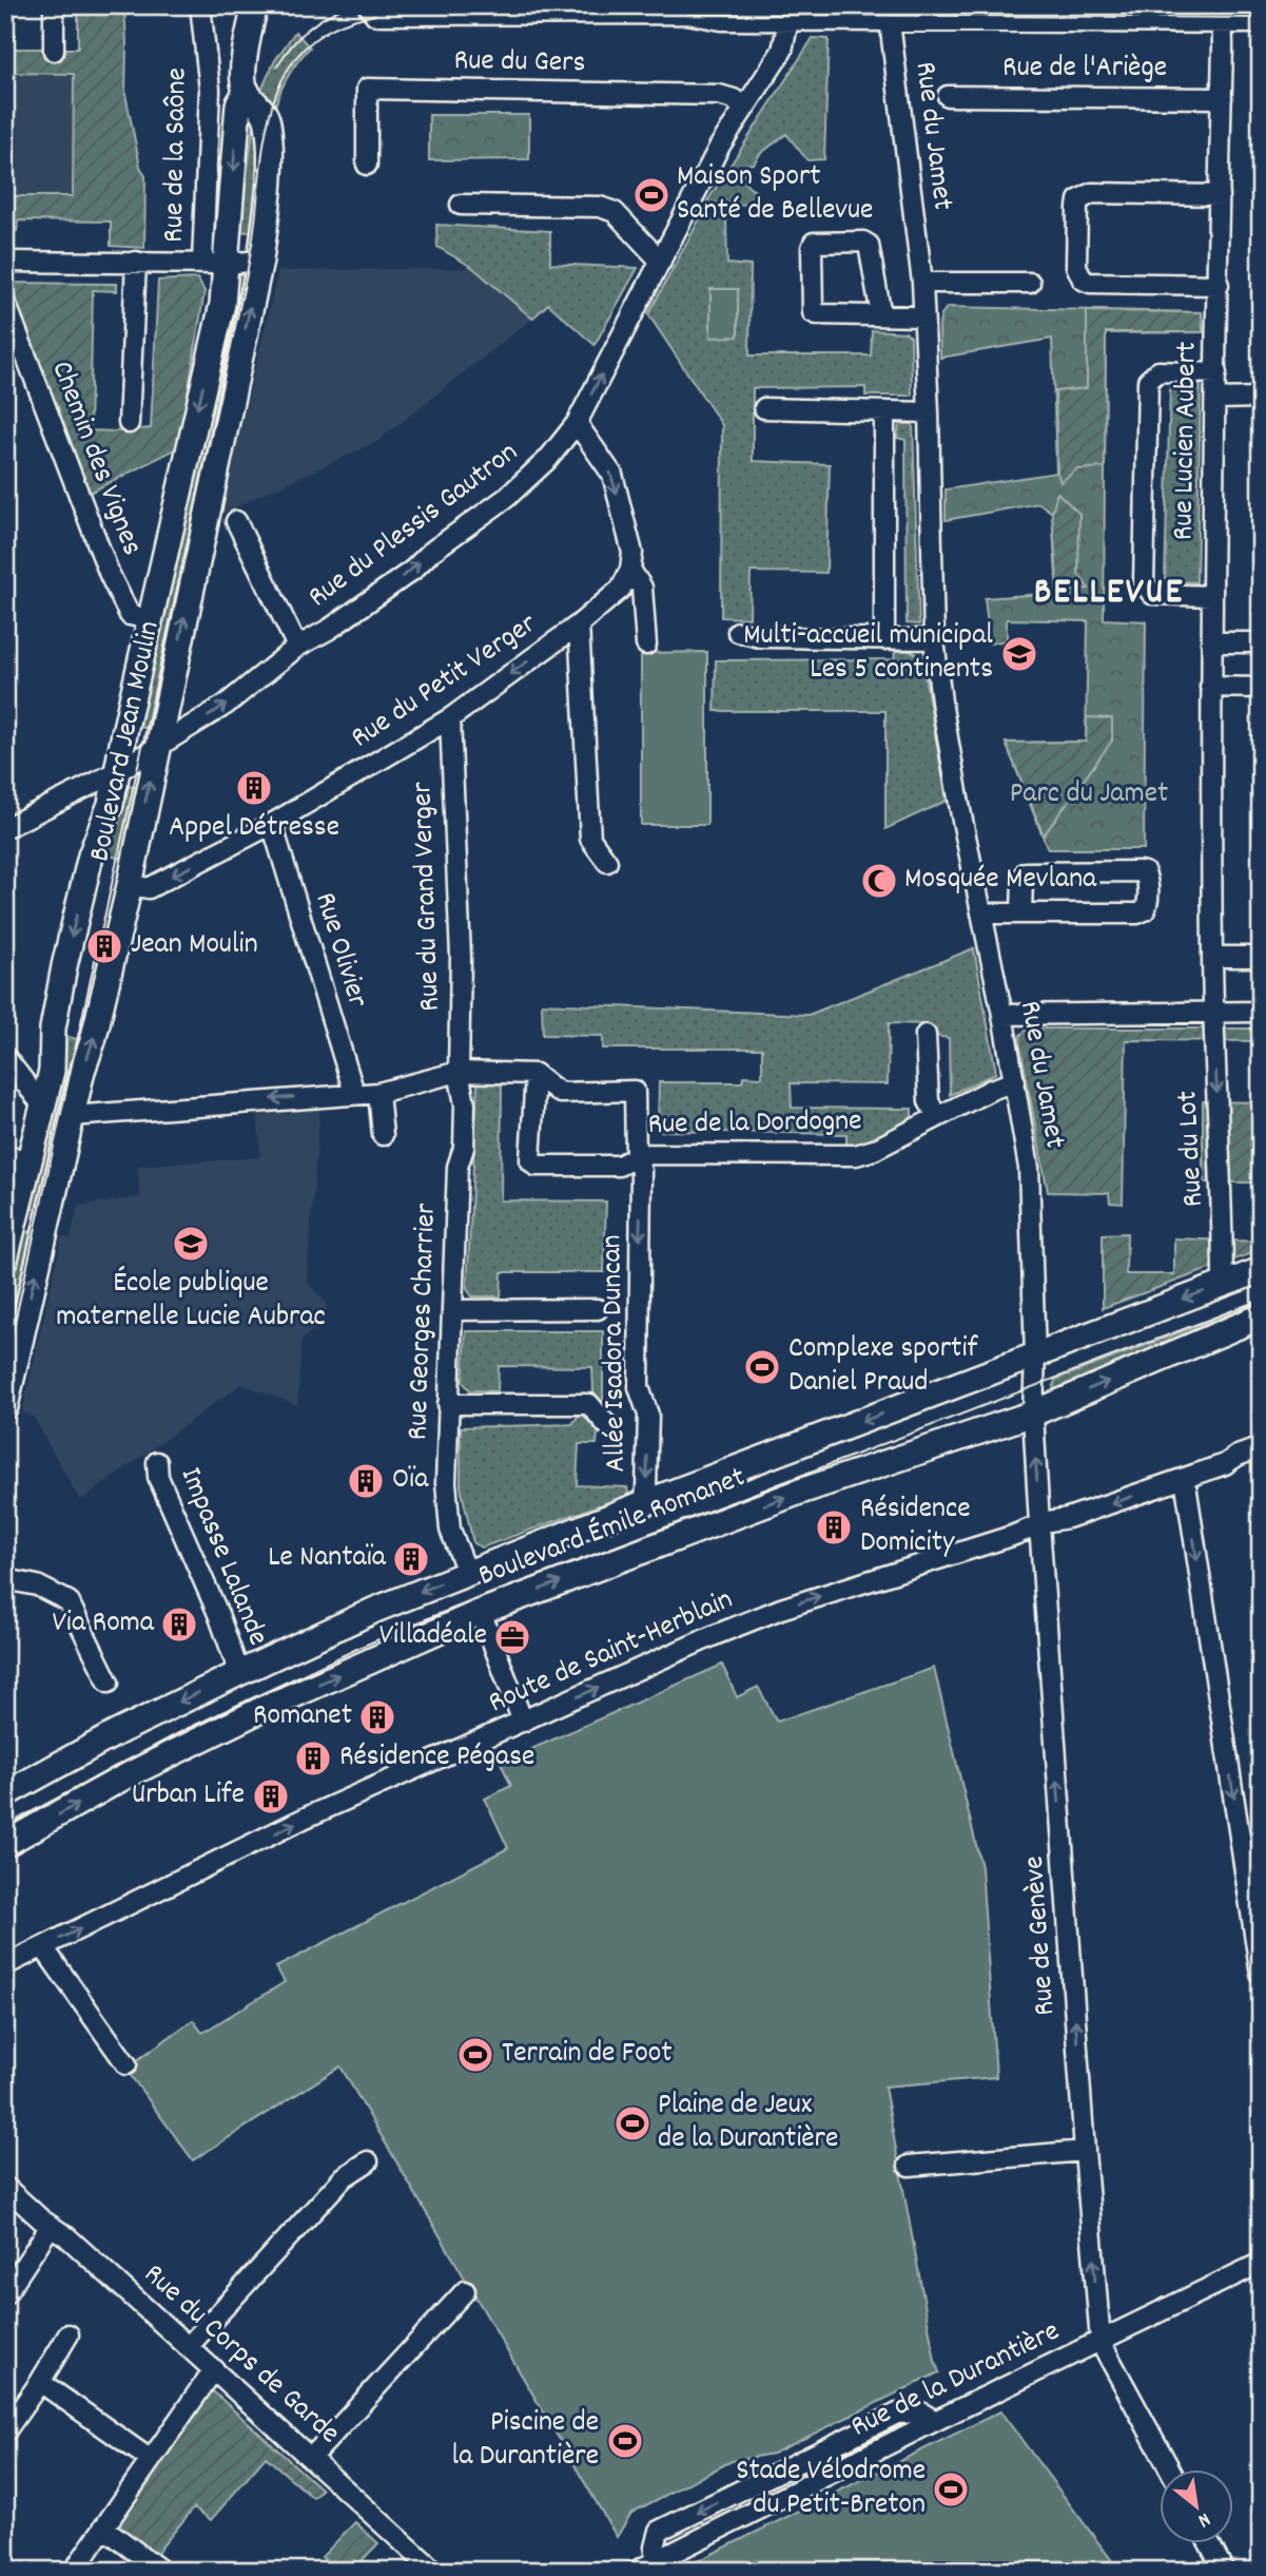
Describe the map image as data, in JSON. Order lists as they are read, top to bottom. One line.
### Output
{"streets":{"main road":["Boulevard Jean Moulin","Boulevard Émile Romanet"],"street":["Rue du Gers","Rue de l'Ariège","Rue du Jamet","Rue de la Saône","Rue Lucien Aubert","Chemin des Vignes","Rue du Plessis Gautron","Rue du Petit Verger","Rue du Grand Verger","Rue Olivier","Rue de la Dordogne","Rue du Lot","Rue Georges Charrier","Allée Isadora Duncan","Impasse Lalande","Route de Saint-Herblain","Rue de Genève","Rue du Corps de Garde","Rue de la Durantière"]},"crossings":[["Rue du Gers","Rue du Plessis Gautron"],["Rue de l'Ariège","Rue Lucien Aubert"],["Rue du Jamet","Rue de la Dordogne"],["Rue du Jamet","Boulevard Émile Romanet"],["Rue du Jamet","Route de Saint-Herblain"],["Rue du Jamet","Rue de Genève"],["Rue de la Saône","Boulevard Jean Moulin"],["Rue Lucien Aubert","Rue du Lot"],["Chemin des Vignes","Boulevard Jean Moulin"],["Rue du Plessis Gautron","Boulevard Jean Moulin"],["Rue du Petit Verger","Boulevard Jean Moulin"],["Rue du Petit Verger","Rue du Grand Verger"],["Rue du Petit Verger","Rue Olivier"],["Rue du Grand Verger","Rue Georges Charrier"],["Rue de la Dordogne","Allée Isadora Duncan"],["Rue du Lot","Boulevard Émile Romanet"],["Rue Georges Charrier","Boulevard Émile Romanet"],["Allée Isadora Duncan","Boulevard Émile Romanet"],["Boulevard Émile Romanet","Impasse Lalande"],["Route de Saint-Herblain","Rue de Genève"],["Rue de Genève","Rue de la Durantière"]],"one_way":["Rue du Plessis Gautron","Rue du Petit Verger","Rue du Lot","Allée Isadora Duncan","Rue de Genève"],"districts":["BELLEVUE"],"parks":["Parc du Jamet"],"places":{"sports":["Maison Sport Santé de Bellevue","Complexe sportif Daniel Praud","Terrain de Foot","Plaine de Jeux de la Durantière","Piscine de la Durantière","Stade Vélodrome du Petit-Breton"],"school or university":["Multi-accueil municipal Les 5 continents","École publique maternelle Lucie Aubrac"],"building":["Appel Détresse","Jean Moulin","Oïa","Résidence Domicity","Le Nantaïa","Via Roma","Romanet","Résidence Pégase","Urban Life"],"mosque":["Mosquée Mevlana"],"office":["Villadéale"]},"north":"bottom right"}
